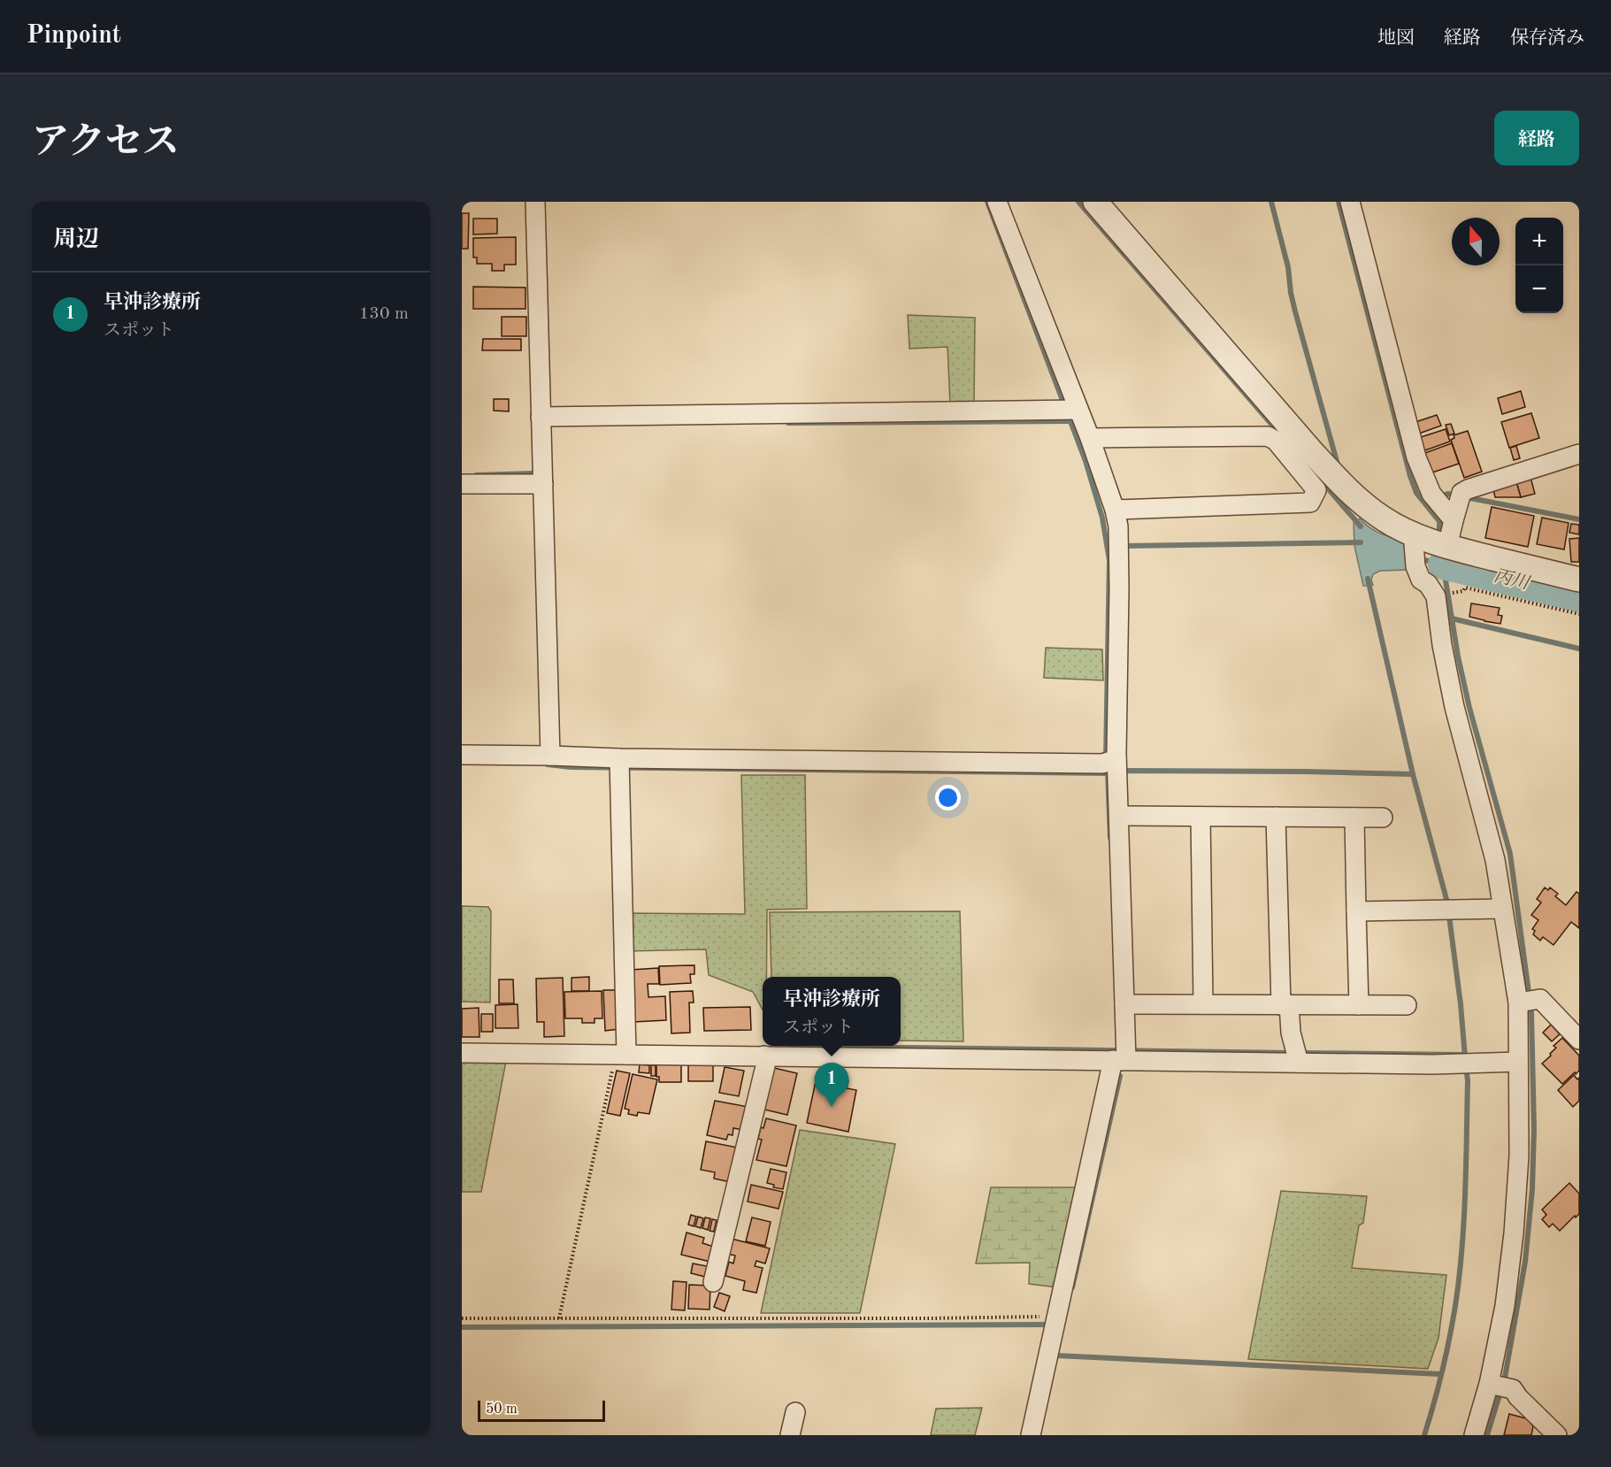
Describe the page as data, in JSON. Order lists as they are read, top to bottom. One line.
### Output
{"water":["丙川"],"scale_bar":"50 m","north":"top","page":{"header":"Pinpoint","nav":["地図","経路","保存済み"],"title":"アクセス","buttons":"経路","heading":"周辺","map_buttons":["+","−"],"list":[{"mark":"1","name":"早沖診療所","note":"スポット","value":"130 m"}],"popup":["早沖診療所","スポット"],"pins":"1","scale":"50 m"}}
